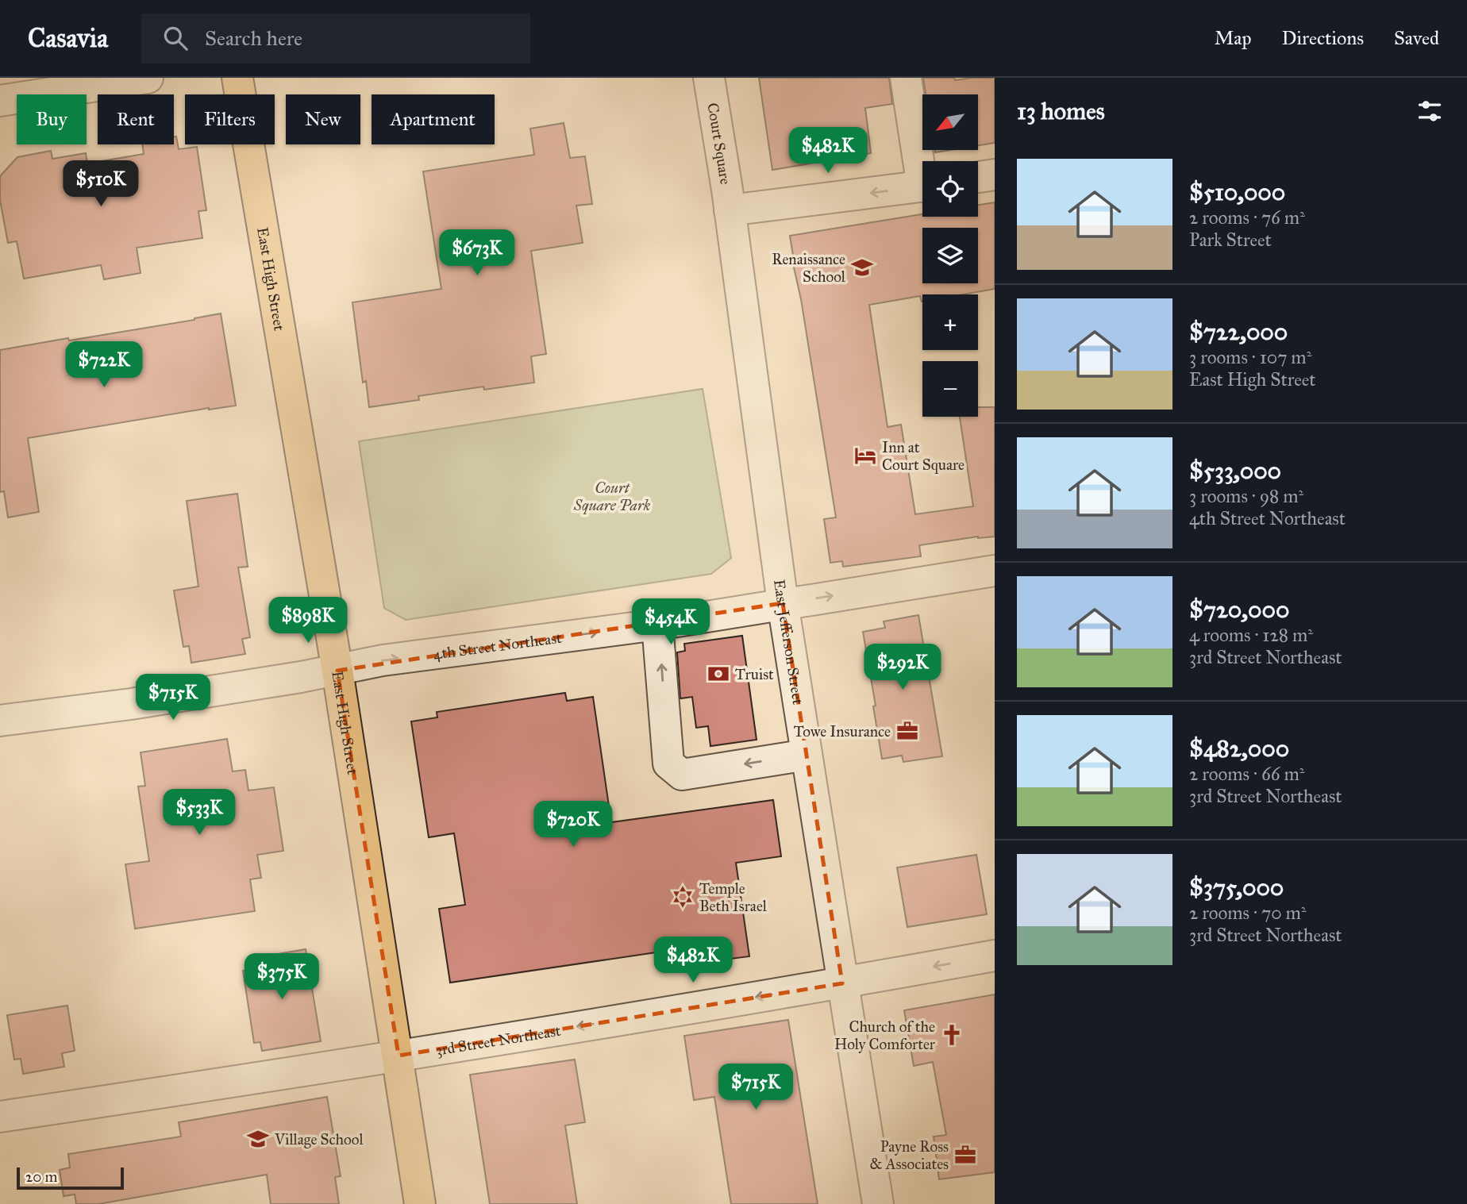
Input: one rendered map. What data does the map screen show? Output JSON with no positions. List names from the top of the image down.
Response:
{
  "streets": {
    "main road": ["East High Street"],
    "street": [
      "Court Square",
      "East Jefferson Street",
      "4th Street Northeast",
      "3rd Street Northeast"
    ]
  },
  "crossings": [
    ["Court Square", "East Jefferson Street"],
    ["East High Street", "4th Street Northeast"],
    ["East High Street", "3rd Street Northeast"],
    ["East Jefferson Street", "4th Street Northeast"],
    ["East Jefferson Street", "3rd Street Northeast"]
  ],
  "one_way": ["4th Street Northeast", "3rd Street Northeast"],
  "parks": ["Court Square Park"],
  "places": {
    "school or university": ["Renaissance School", "Village School"],
    "hotel": ["Inn at Court Square"],
    "bank": ["Truist"],
    "office": ["Towe Insurance", "Payne Ross & Associates"],
    "synagogue": ["Temple Beth Israel"],
    "church": ["Church of the Holy Comforter"]
  },
  "scale_bar": "20 m",
  "north": "bottom left",
  "page": {
    "header": "Casavia",
    "search": "Search here",
    "nav": ["Map", "Directions", "Saved"],
    "heading": "13 homes",
    "map_buttons": ["+", "−"],
    "chip": [
      "Buy",
      "Rent",
      "Filters",
      "New",
      "Apartment"
    ],
    "price": [
      "$482K",
      "$510K",
      "$673K",
      "$722K",
      "$898K",
      "$454K",
      "$292K",
      "$715K",
      "$533K",
      "$720K",
      "$482K",
      "$375K",
      "$715K"
    ],
    "list": [
      {
        "name": "$510,000",
        "note": "2 rooms · 76 m² · Park Street"
      },
      {
        "name": "$722,000",
        "note": "3 rooms · 107 m² · East High Street"
      },
      {
        "name": "$533,000",
        "note": "3 rooms · 98 m² · 4th Street Northeast"
      },
      {
        "name": "$720,000",
        "note": "4 rooms · 128 m² · 3rd Street Northeast"
      },
      {
        "name": "$482,000",
        "note": "2 rooms · 66 m² · 3rd Street Northeast"
      },
      {
        "name": "$375,000",
        "note": "2 rooms · 70 m² · 3rd Street Northeast"
      }
    ],
    "scale": "20 m"
  }
}
